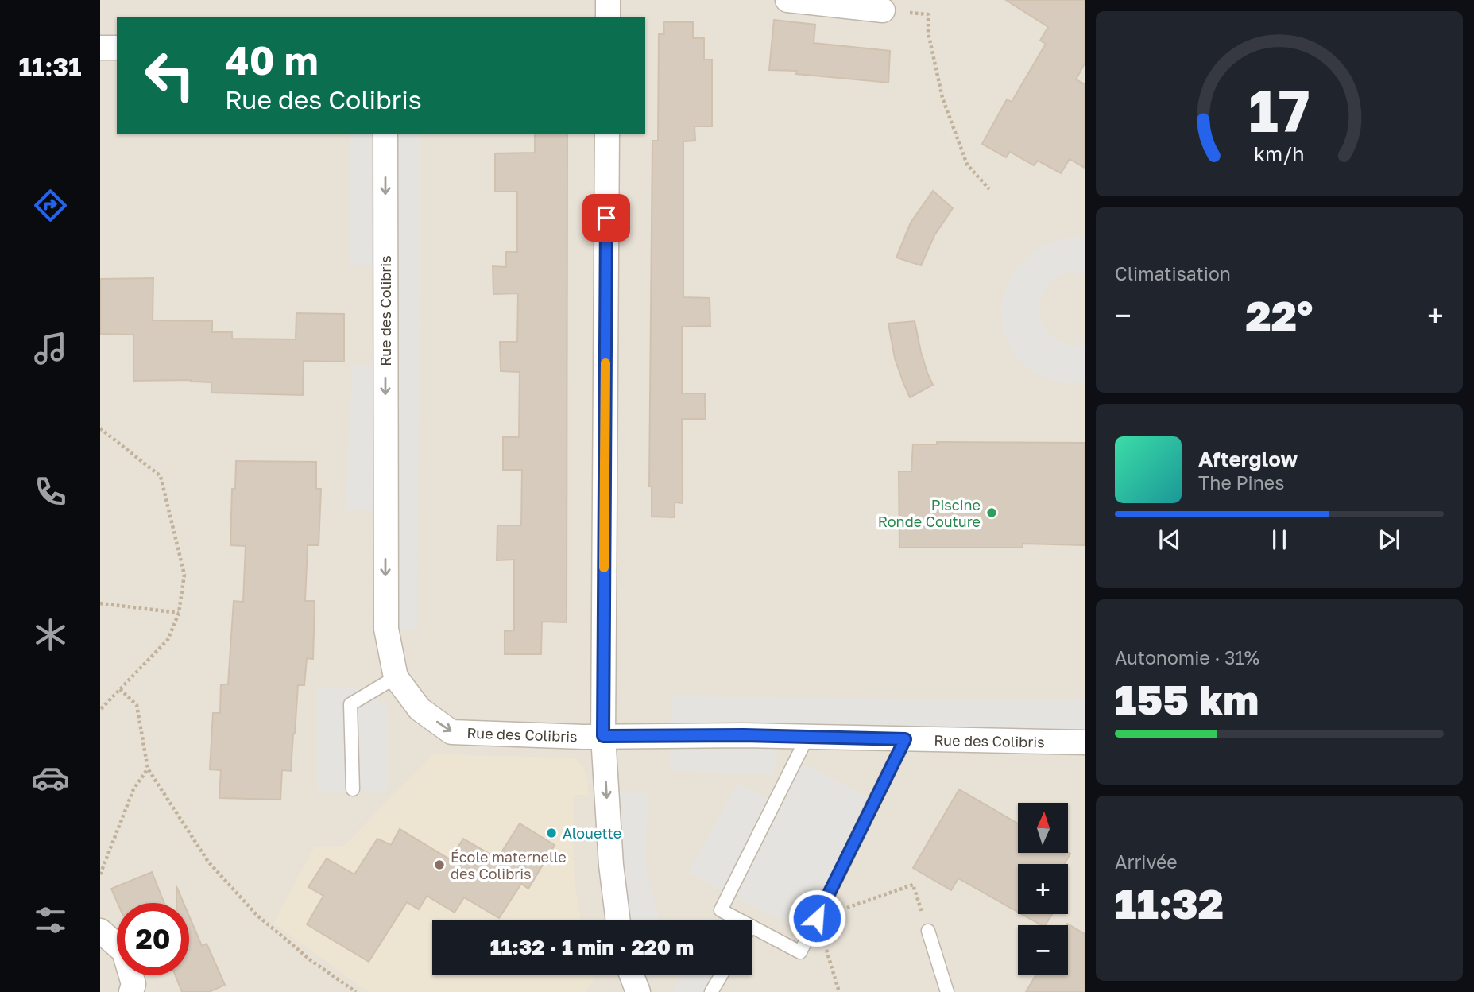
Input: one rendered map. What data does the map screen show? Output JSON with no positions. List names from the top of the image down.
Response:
{
  "streets": {
    "street": ["Rue des Colibris"]
  },
  "one_way": ["Rue des Colibris"],
  "places": ["Piscine Ronde Couture", "Alouette", "École maternelle des Colibris"],
  "north": "top",
  "page": {
    "tabs": "11:31",
    "turn": ["40 m", "Rue des Colibris"],
    "tile": [
      "Climatisation",
      ["Autonomie · 31%", "155 km"],
      ["Arrivée", "11:32"]
    ],
    "heat": ["−", "22°", "+"],
    "song": ["Afterglow", "The Pines"],
    "map_buttons": ["+", "−"],
    "limit": "20",
    "trip": "11:32 · 1 min · 220 m",
    "gauge": ["17", "km/h"]
  }
}
